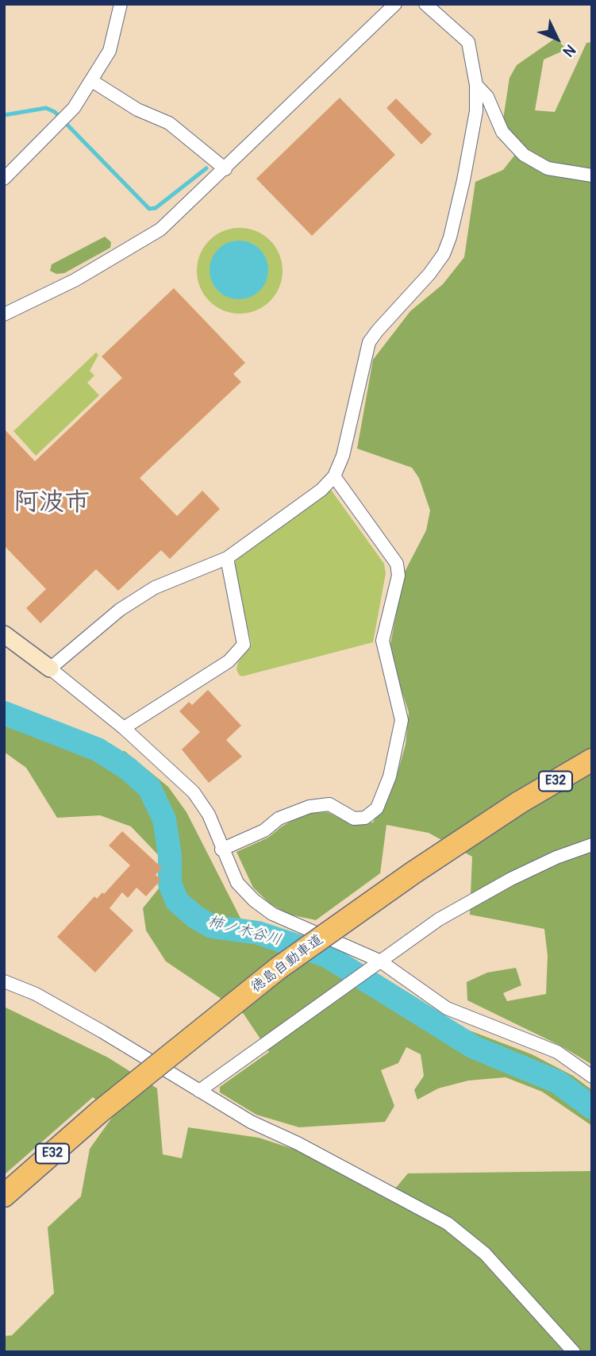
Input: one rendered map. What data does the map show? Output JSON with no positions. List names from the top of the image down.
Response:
{
  "streets": {
    "highway": ["E32", "徳島自動車道"]
  },
  "districts": ["阿波市"],
  "water": ["柿ノ木谷川"],
  "north": "bottom right"
}
